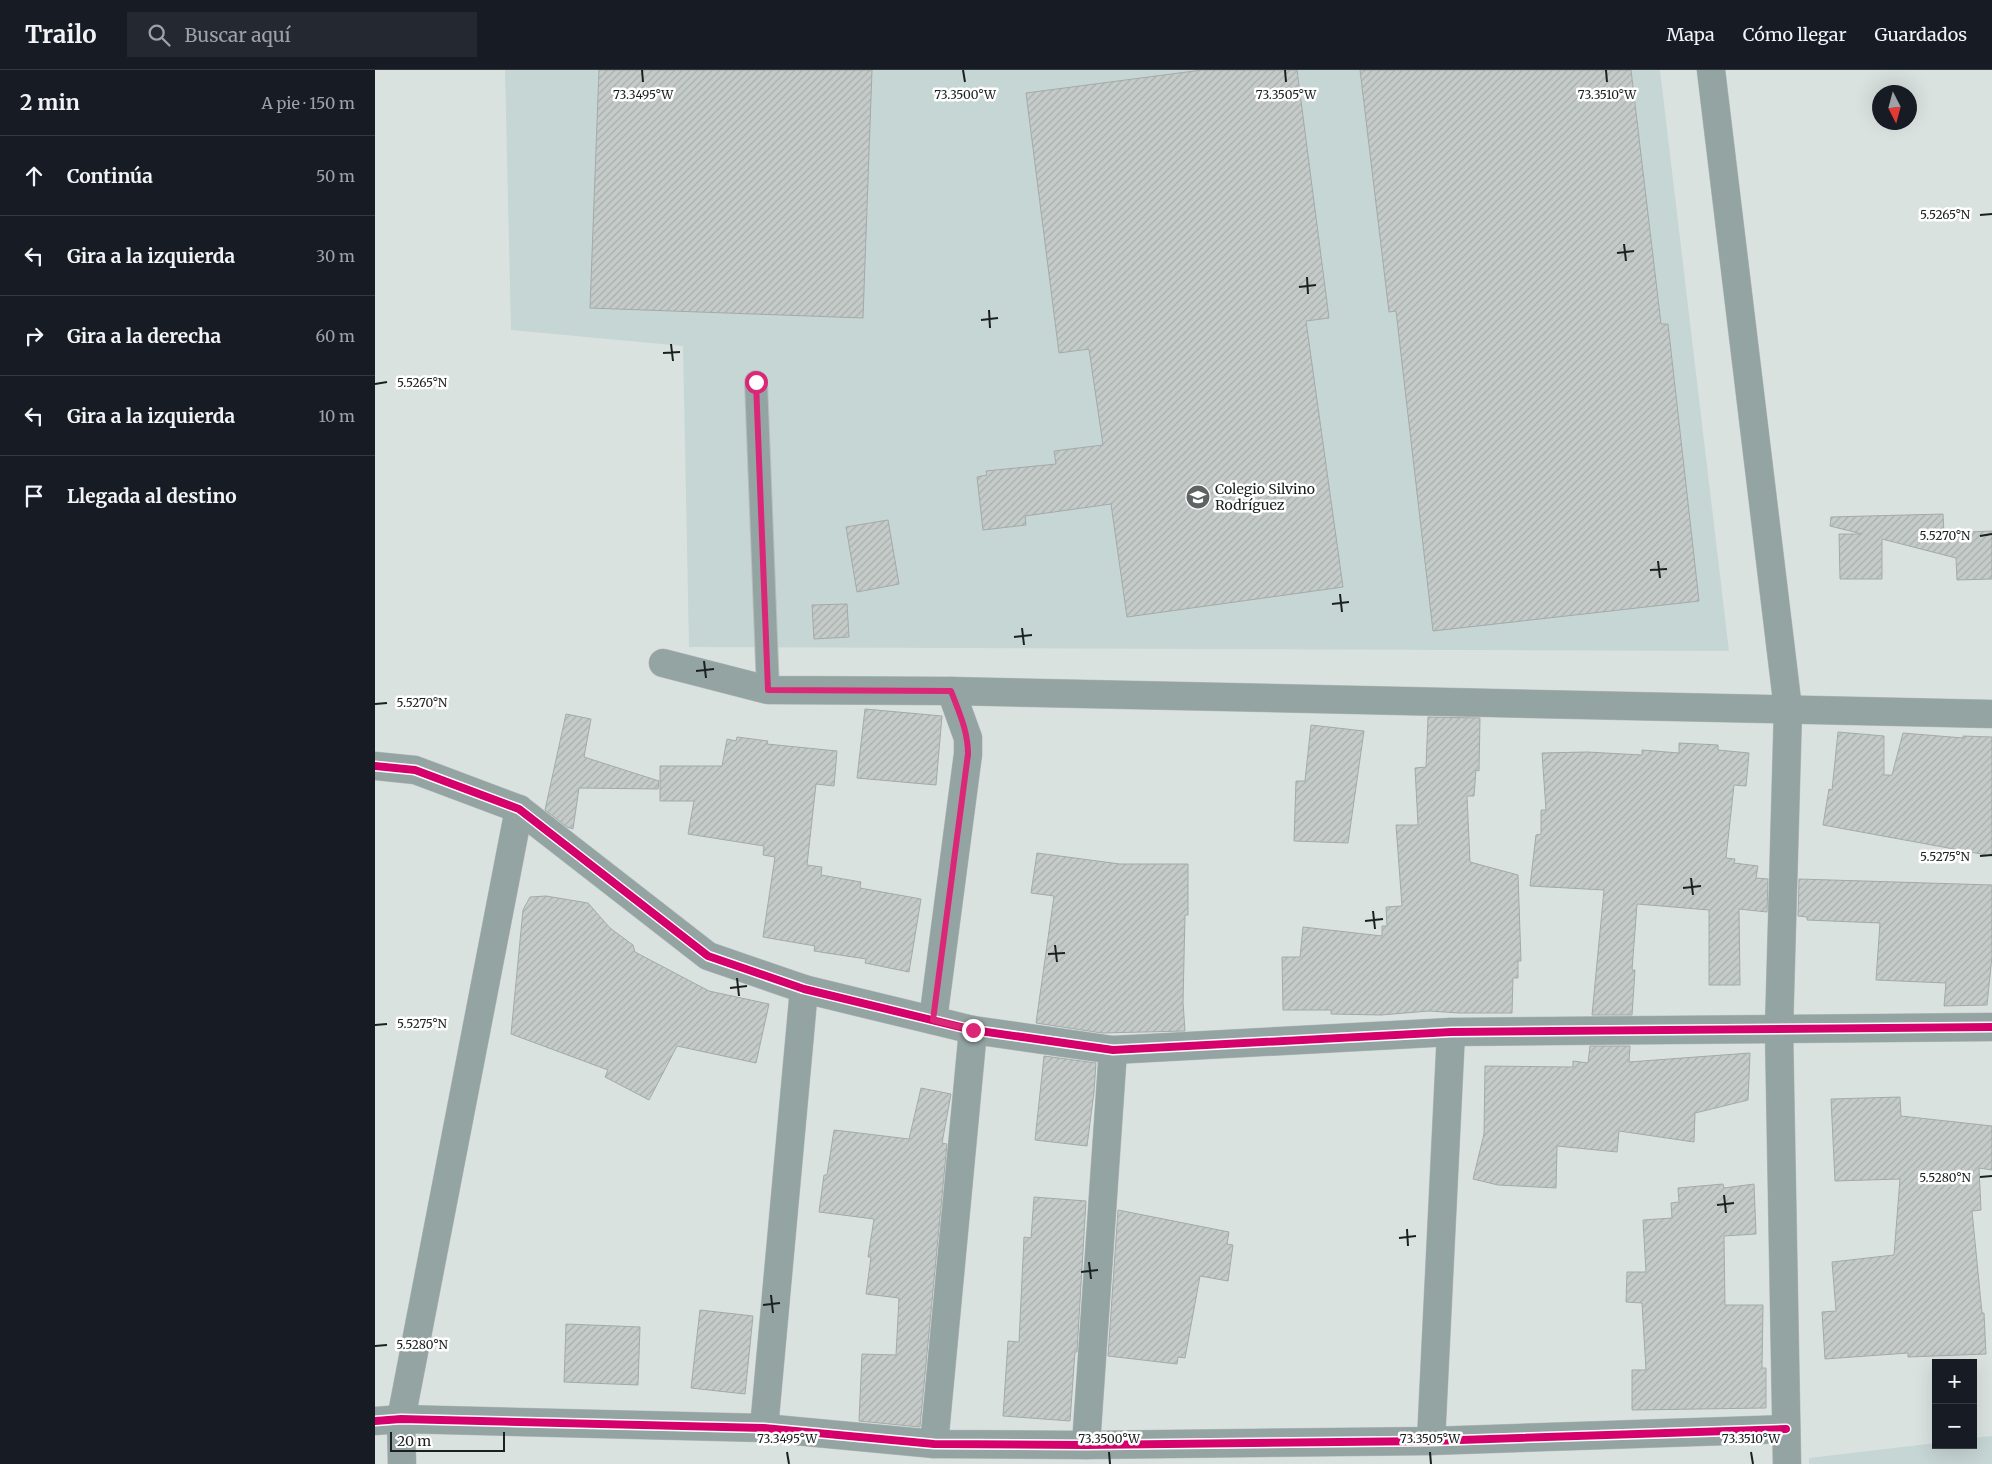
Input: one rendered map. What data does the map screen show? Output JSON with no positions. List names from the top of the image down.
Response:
{
  "places": {
    "school or university": ["Colegio Silvino Rodríguez"]
  },
  "scale_bar": "20 m",
  "north": "bottom",
  "page": {
    "header": "Trailo",
    "search": "Buscar aquí",
    "nav": ["Mapa", "Cómo llegar", "Guardados"],
    "heading": ["2 min", "A pie · 150 m"],
    "list": [
      ["Continúa", "50 m"],
      ["Gira a la izquierda", "30 m"],
      ["Gira a la derecha", "60 m"],
      ["Gira a la izquierda", "10 m"],
      "Llegada al destino"
    ],
    "map_buttons": ["+", "−"],
    "scale": "20 m"
  },
  "coordinates": [
    "73.3495°W",
    "73.3500°W",
    "73.3505°W",
    "73.3510°W",
    "5.5265°N",
    "5.5270°N",
    "5.5275°N",
    "5.5280°N"
  ]
}
